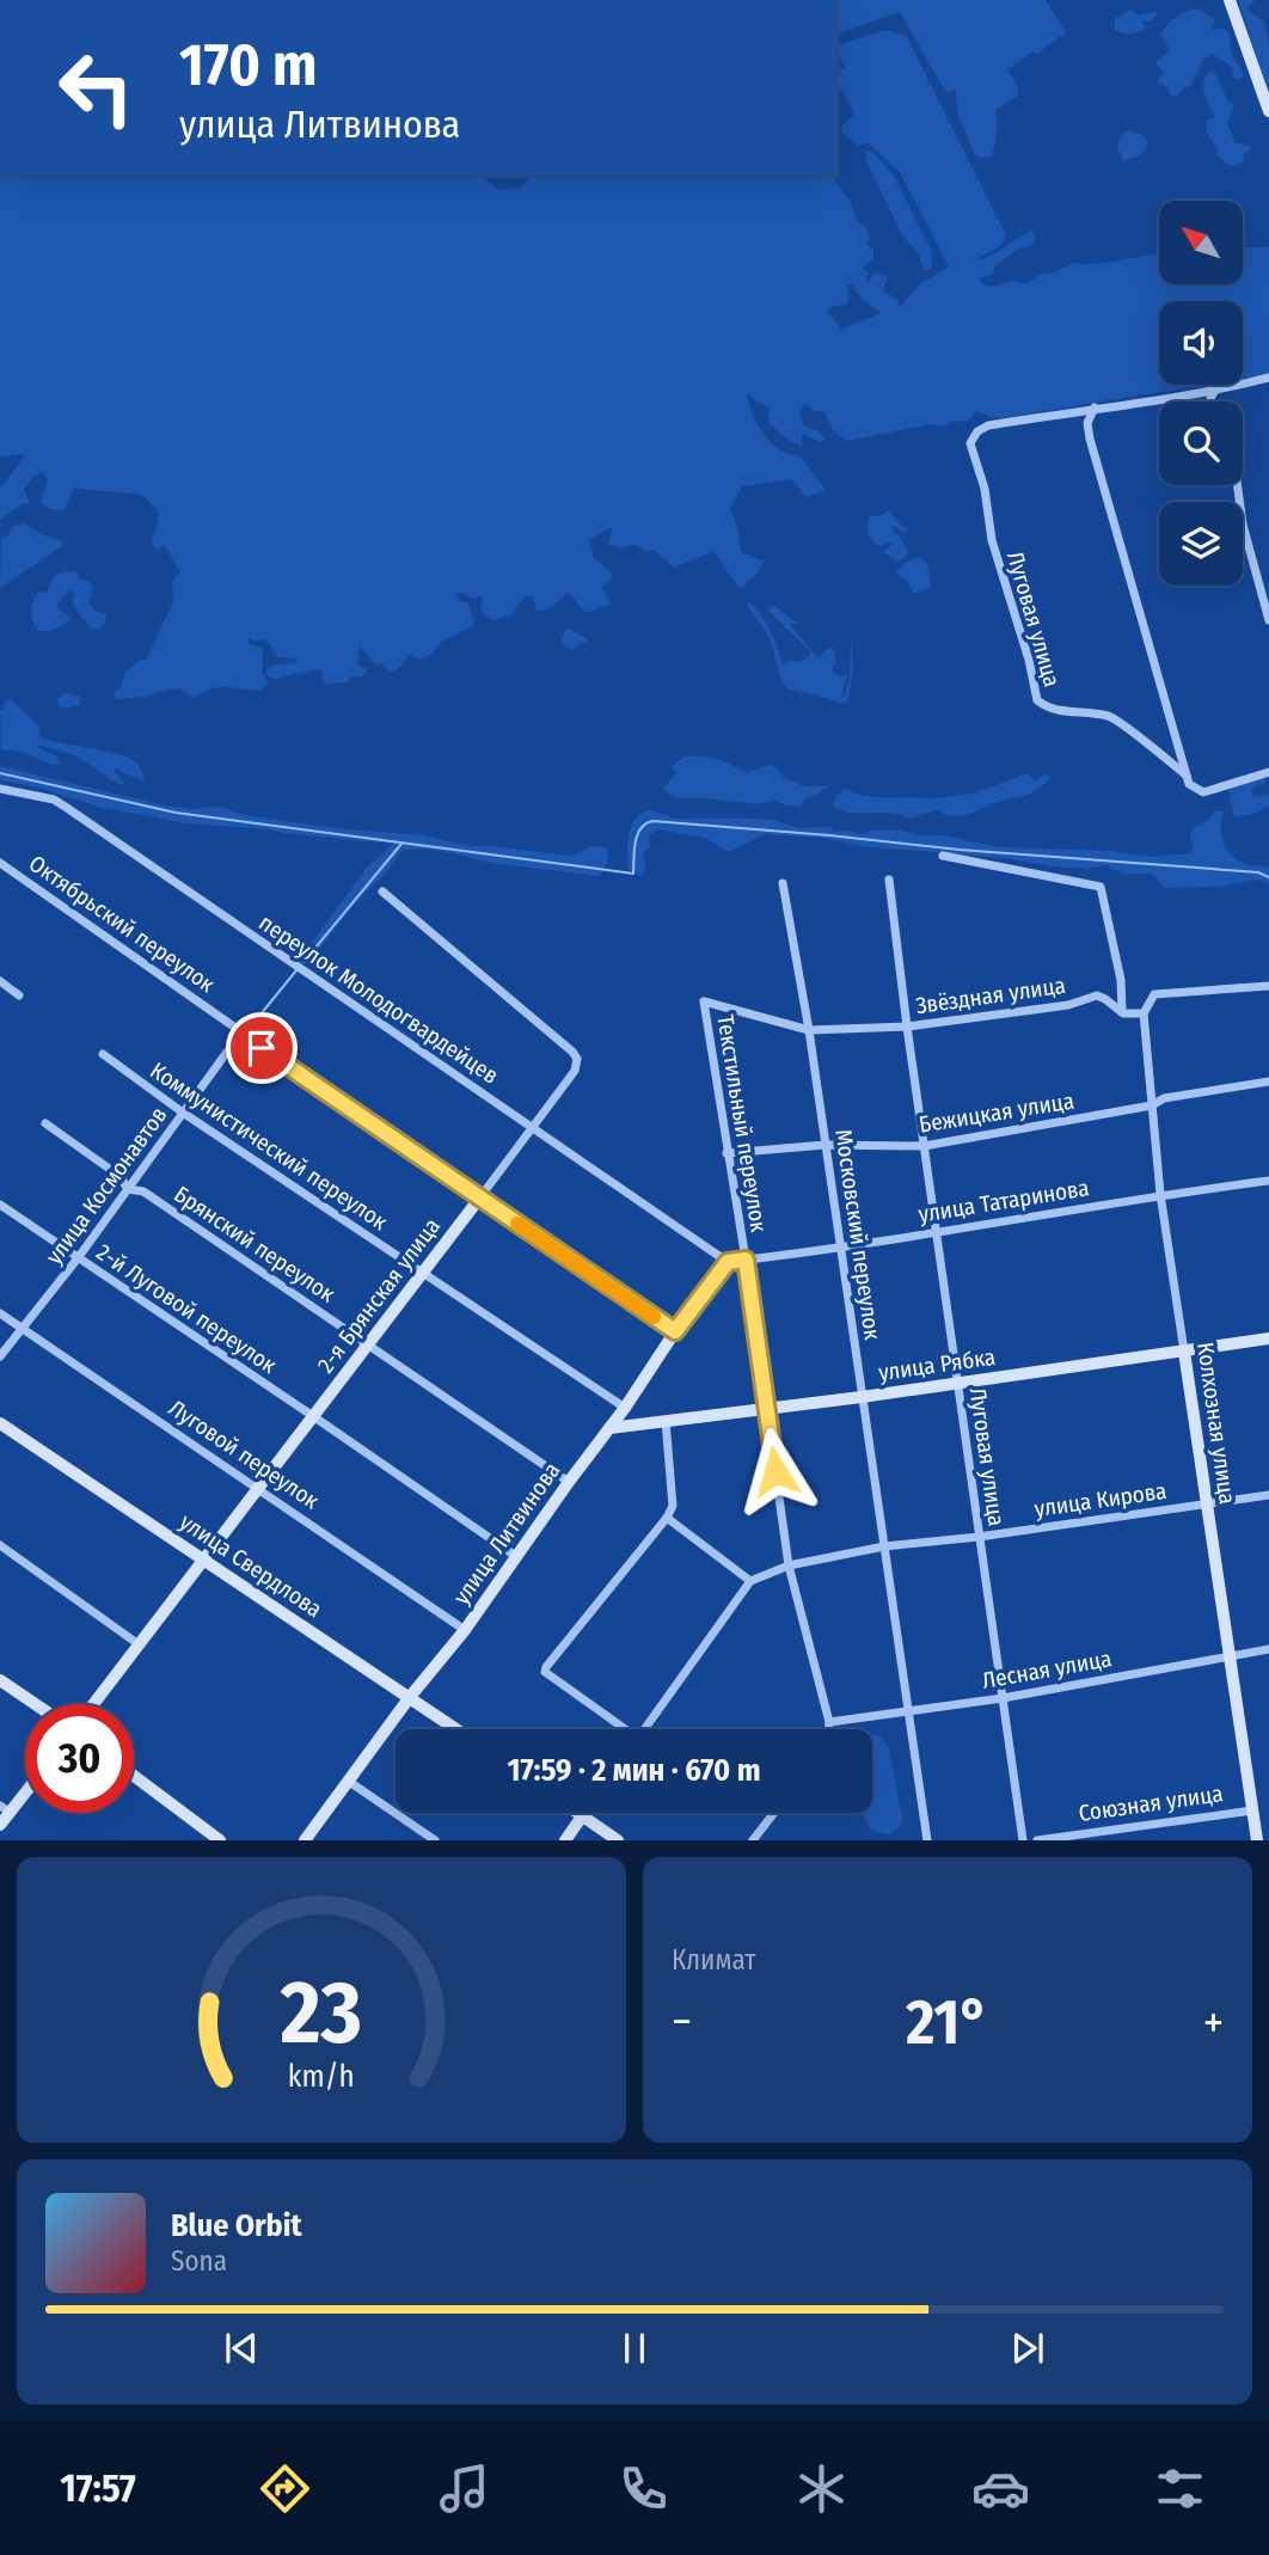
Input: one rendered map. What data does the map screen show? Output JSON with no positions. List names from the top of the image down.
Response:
{
  "streets": {
    "street": [
      "Луговая улица",
      "Октябрьский переулок",
      "Звёздная улица",
      "переулок Молодогвардейцев",
      "Бежицкая улица",
      "Текстильный переулок",
      "Коммунистический переулок",
      "улица Космонавтов",
      "улица Татаринова",
      "Московский переулок",
      "Брянский переулок",
      "2-я Брянская улица",
      "2-й Луговой переулок",
      "улица Рябка",
      "Колхозная улица",
      "Луговой переулок",
      "улица Кирова",
      "улица Литвинова",
      "улица Свердлова",
      "Лесная улица",
      "Союзная улица"
    ]
  },
  "crossings": [
    ["Луговая улица", "Звёздная улица"],
    ["Луговая улица", "Бежицкая улица"],
    ["Луговая улица", "улица Татаринова"],
    ["Луговая улица", "улица Рябка"],
    ["Луговая улица", "улица Кирова"],
    ["Луговая улица", "Лесная улица"],
    ["Октябрьский переулок", "улица Космонавтов"],
    ["Октябрьский переулок", "2-я Брянская улица"],
    ["Октябрьский переулок", "улица Литвинова"],
    ["Звёздная улица", "Текстильный переулок"],
    ["Звёздная улица", "Московский переулок"],
    ["Звёздная улица", "Колхозная улица"],
    ["переулок Молодогвардейцев", "2-я Брянская улица"],
    ["переулок Молодогвардейцев", "улица Литвинова"],
    ["Бежицкая улица", "Текстильный переулок"],
    ["Бежицкая улица", "Московский переулок"],
    ["Бежицкая улица", "Колхозная улица"],
    ["Текстильный переулок", "улица Татаринова"],
    ["Текстильный переулок", "улица Рябка"],
    ["Текстильный переулок", "улица Кирова"],
    ["Текстильный переулок", "Лесная улица"],
    ["Коммунистический переулок", "улица Космонавтов"],
    ["Коммунистический переулок", "2-я Брянская улица"],
    ["Коммунистический переулок", "улица Литвинова"],
    ["улица Космонавтов", "Брянский переулок"],
    ["улица Космонавтов", "2-й Луговой переулок"],
    ["улица Космонавтов", "Луговой переулок"],
    ["улица Татаринова", "Московский переулок"],
    ["улица Татаринова", "Колхозная улица"],
    ["Московский переулок", "улица Рябка"],
    ["Московский переулок", "улица Кирова"],
    ["Московский переулок", "Лесная улица"],
    ["Брянский переулок", "2-я Брянская улица"],
    ["Брянский переулок", "улица Литвинова"],
    ["2-я Брянская улица", "2-й Луговой переулок"],
    ["2-я Брянская улица", "Луговой переулок"],
    ["2-я Брянская улица", "улица Свердлова"],
    ["2-й Луговой переулок", "улица Литвинова"],
    ["улица Рябка", "Колхозная улица"],
    ["улица Рябка", "улица Литвинова"],
    ["Колхозная улица", "улица Кирова"],
    ["Колхозная улица", "Лесная улица"],
    ["Колхозная улица", "Союзная улица"],
    ["Луговой переулок", "улица Литвинова"],
    ["улица Литвинова", "улица Свердлова"]
  ],
  "north": "top left",
  "page": {
    "turn": ["170 m", "улица Литвинова"],
    "limit": "30",
    "trip": "17:59 · 2 мин · 670 m",
    "tile": "Климат",
    "heat": ["−", "21°", "+"],
    "song": ["Blue Orbit", "Sona"],
    "tabs": "17:57",
    "gauge": ["23", "km/h"]
  }
}
